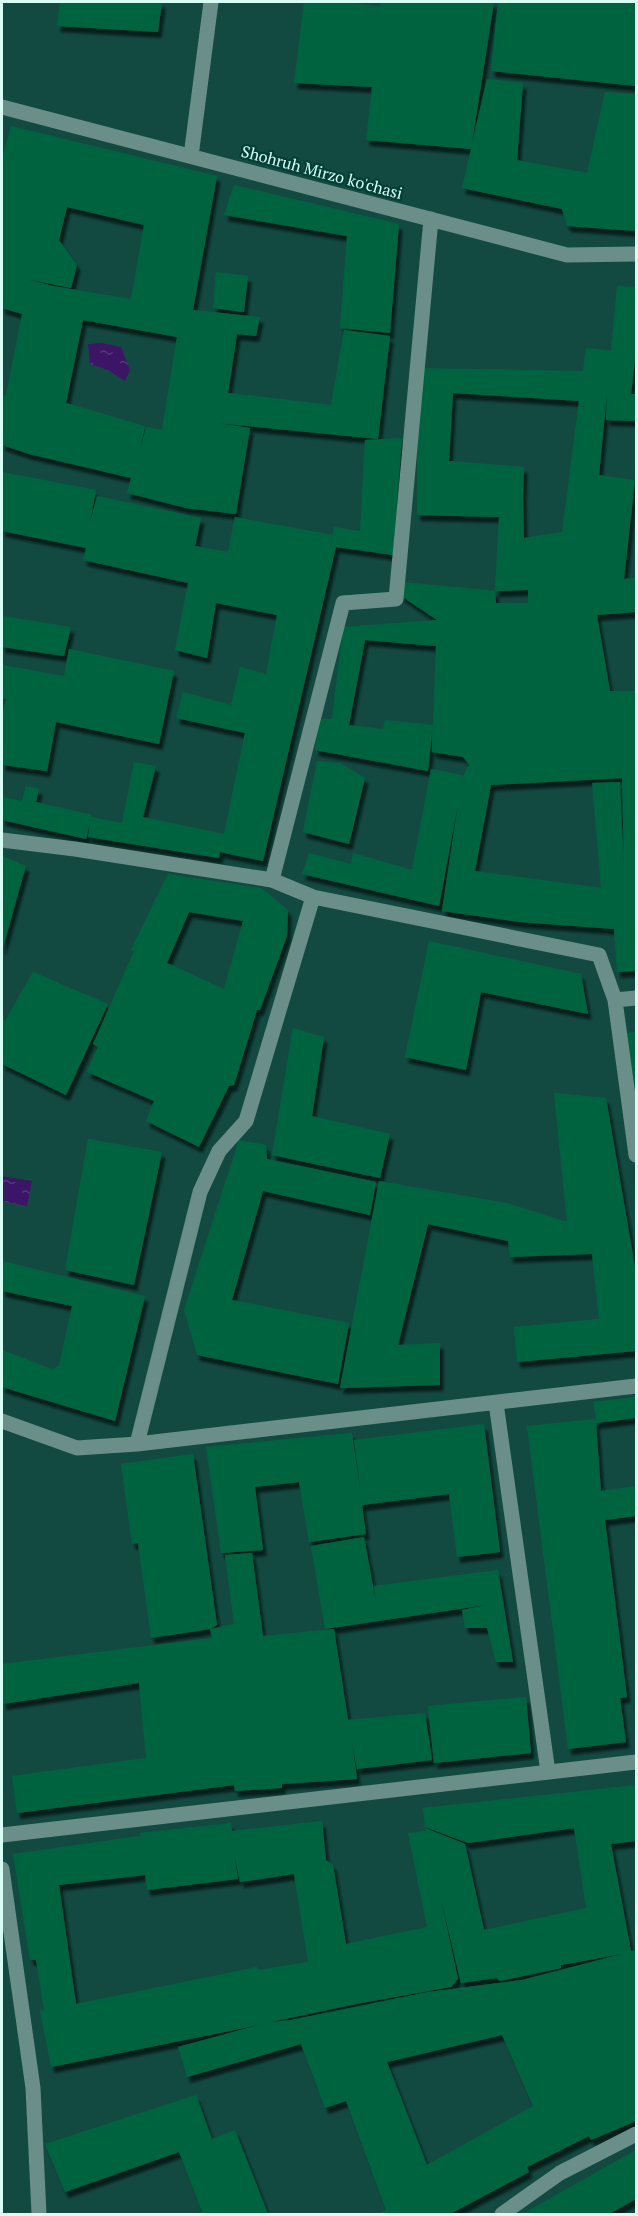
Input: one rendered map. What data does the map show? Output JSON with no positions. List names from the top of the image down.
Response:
{
  "streets": {
    "street": ["Shohruh Mirzo ko'chasi"]
  }
}
